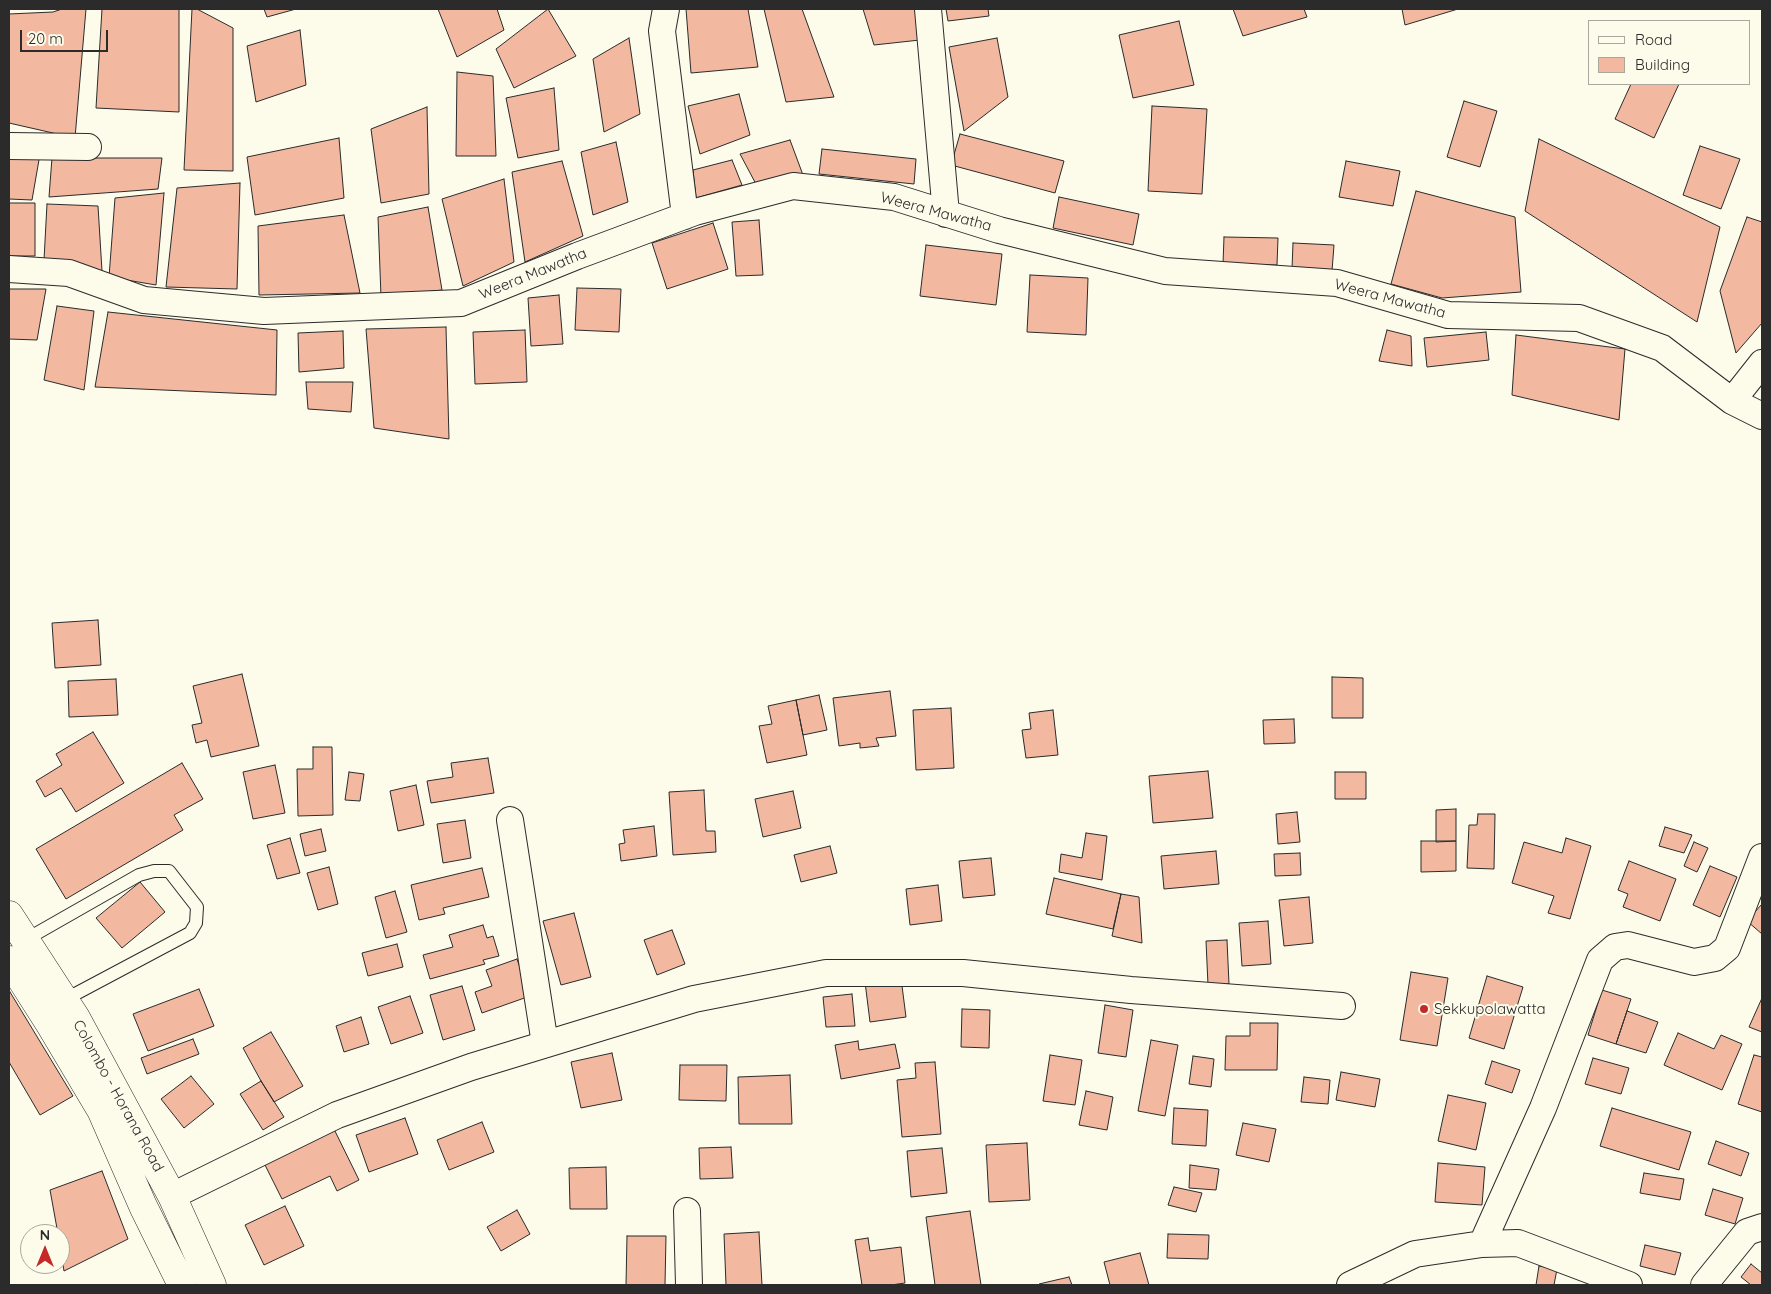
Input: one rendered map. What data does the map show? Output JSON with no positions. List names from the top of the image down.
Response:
{
  "streets": {
    "main road": ["Colombo - Horana Road"],
    "street": ["Weera Mawatha"]
  },
  "places": ["Sekkupolawatta"],
  "legend": ["Road", "Building"],
  "scale_bar": "20 m",
  "north": "top"
}
